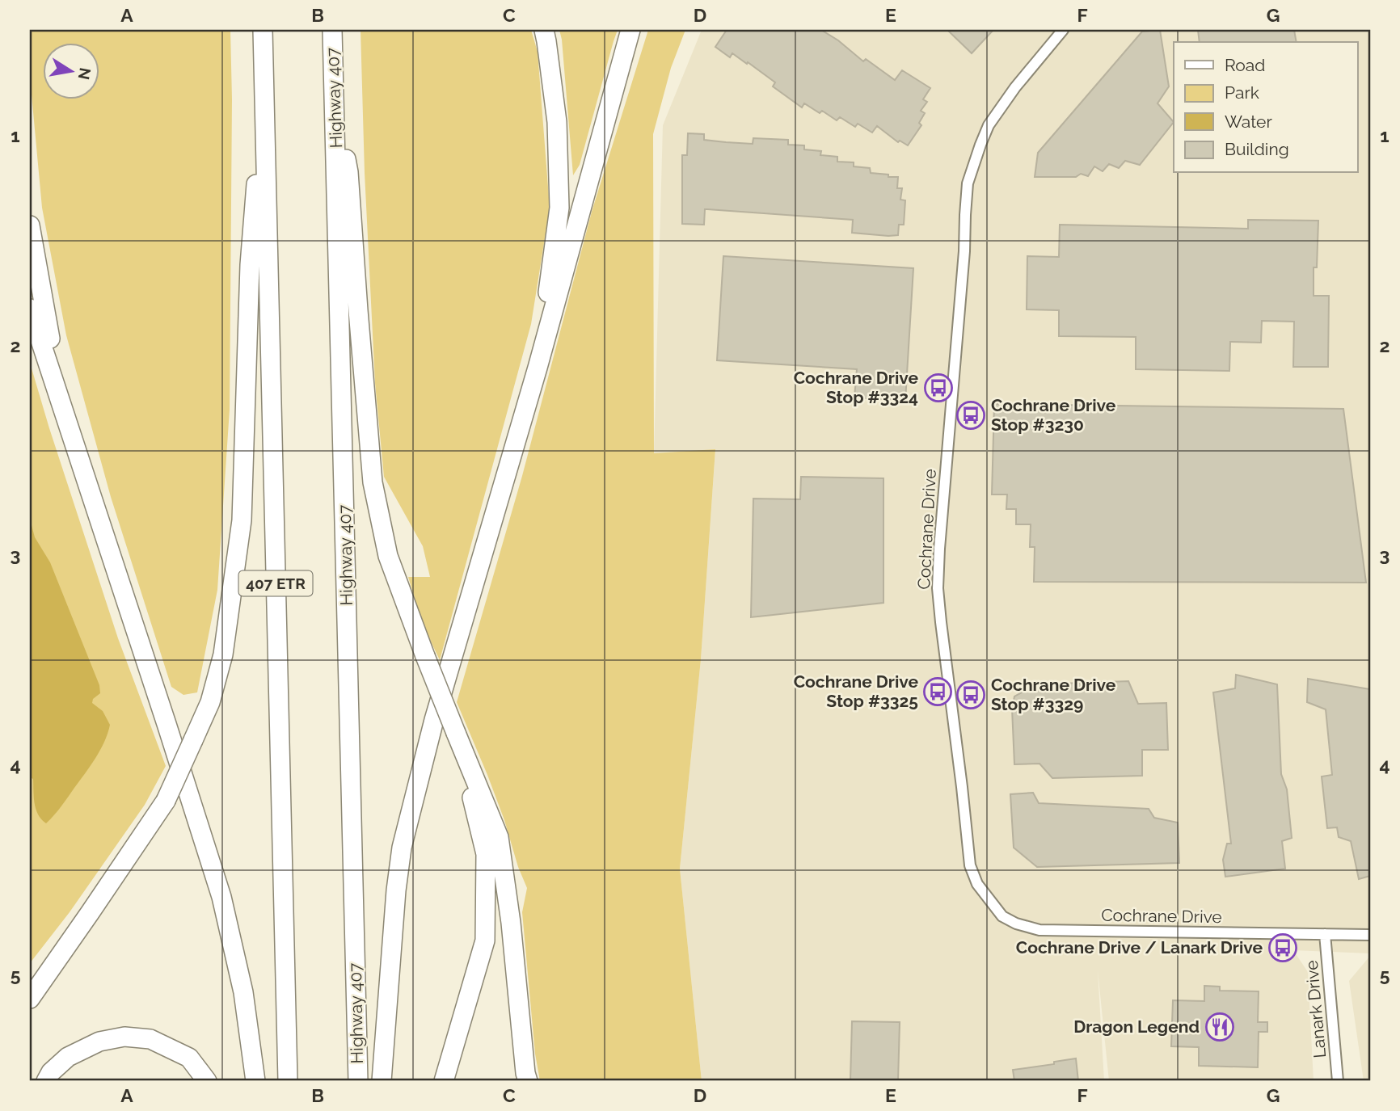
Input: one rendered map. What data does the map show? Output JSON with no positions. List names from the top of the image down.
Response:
{
  "streets": {
    "highway": ["Highway 407", "407 ETR"],
    "street": ["Cochrane Drive", "Lanark Drive"]
  },
  "crossings": [
    ["Cochrane Drive", "Lanark Drive"]
  ],
  "places": {
    "bus stop": [
      "Cochrane Drive Stop #3324",
      "Cochrane Drive Stop #3230",
      "Cochrane Drive Stop #3325",
      "Cochrane Drive Stop #3329",
      "Cochrane Drive / Lanark Drive"
    ],
    "restaurant": ["Dragon Legend"]
  },
  "legend": [
    "Road",
    "Park",
    "Water",
    "Building"
  ],
  "north": "right",
  "grid": {
    "columns": [
      "A",
      "B",
      "C",
      "D",
      "E",
      "F",
      "G"
    ],
    "rows": [
      "1",
      "2",
      "3",
      "4",
      "5"
    ]
  }
}
